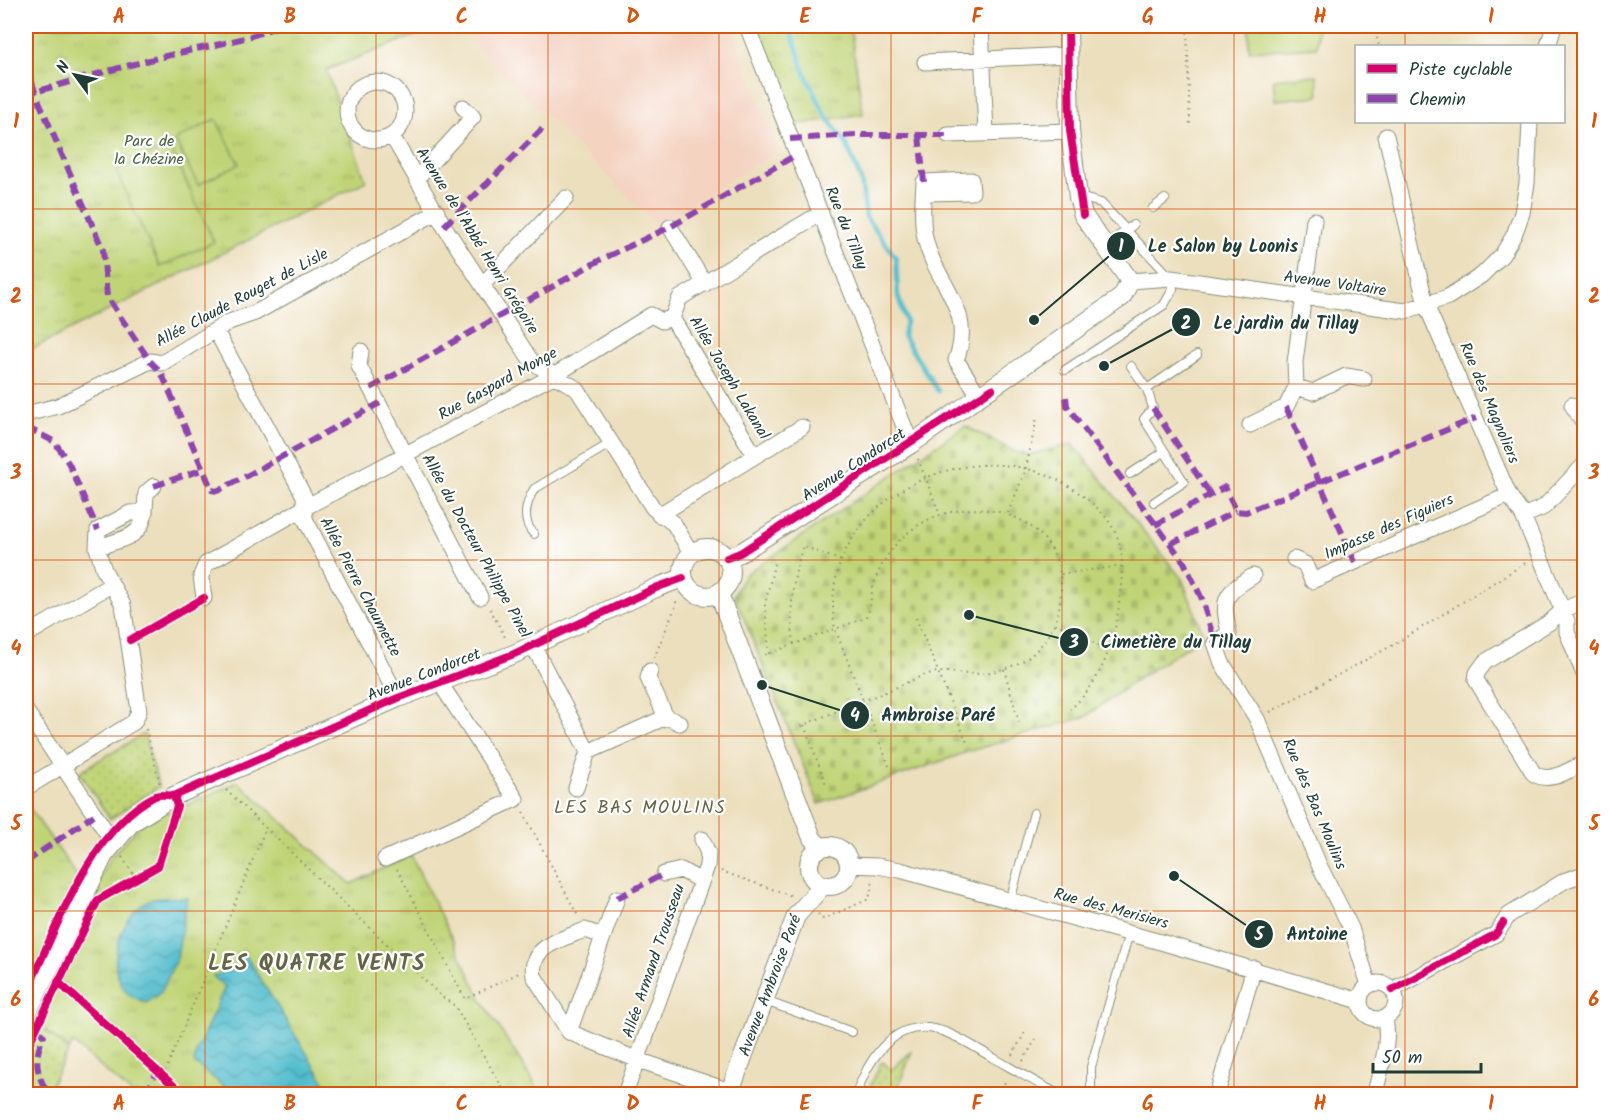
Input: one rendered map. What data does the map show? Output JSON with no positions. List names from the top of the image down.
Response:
{
  "streets": {
    "street": [
      "Rue du Tillay",
      "Avenue de l'Abbé Henri Grégoire",
      "Avenue Voltaire",
      "Allée Claude Rouget de Lisle",
      "Allée Joseph Lakanal",
      "Rue Gaspard Monge",
      "Rue des Magnoliers",
      "Avenue Condorcet",
      "Impasse des Figuiers",
      "Allée du Docteur Philippe Pinel",
      "Allée Pierre Chaumette",
      "Rue des Bas Moulins",
      "Rue des Merisiers",
      "Allée Armand Trousseau",
      "Avenue Ambroise Paré"
    ]
  },
  "crossings": [
    ["Rue du Tillay", "Avenue Condorcet"],
    ["Avenue de l'Abbé Henri Grégoire", "Allée Claude Rouget de Lisle"],
    ["Avenue de l'Abbé Henri Grégoire", "Allée Joseph Lakanal"],
    ["Avenue de l'Abbé Henri Grégoire", "Rue Gaspard Monge"],
    ["Avenue de l'Abbé Henri Grégoire", "Avenue Condorcet"],
    ["Avenue Voltaire", "Rue des Magnoliers"],
    ["Avenue Voltaire", "Avenue Condorcet"],
    ["Allée Claude Rouget de Lisle", "Allée Pierre Chaumette"],
    ["Allée Joseph Lakanal", "Rue Gaspard Monge"],
    ["Rue Gaspard Monge", "Allée du Docteur Philippe Pinel"],
    ["Rue Gaspard Monge", "Allée Pierre Chaumette"],
    ["Rue des Magnoliers", "Impasse des Figuiers"],
    ["Avenue Condorcet", "Allée du Docteur Philippe Pinel"],
    ["Avenue Condorcet", "Allée Pierre Chaumette"],
    ["Rue des Bas Moulins", "Rue des Merisiers"],
    ["Rue des Merisiers", "Avenue Ambroise Paré"]
  ],
  "districts": ["LES BAS MOULINS", "LES QUATRE VENTS"],
  "parks": ["Parc de la Chézine"],
  "places": [
    "Le Salon by Loonis",
    "Le jardin du Tillay",
    "Cimetière du Tillay",
    "Ambroise Paré",
    "Antoine"
  ],
  "legend": ["Piste cyclable", "Chemin"],
  "scale_bar": "50 m",
  "north": "top left",
  "grid": {
    "columns": [
      "A",
      "B",
      "C",
      "D",
      "E",
      "F",
      "G",
      "H",
      "I"
    ],
    "rows": [
      "1",
      "2",
      "3",
      "4",
      "5",
      "6"
    ]
  }
}
